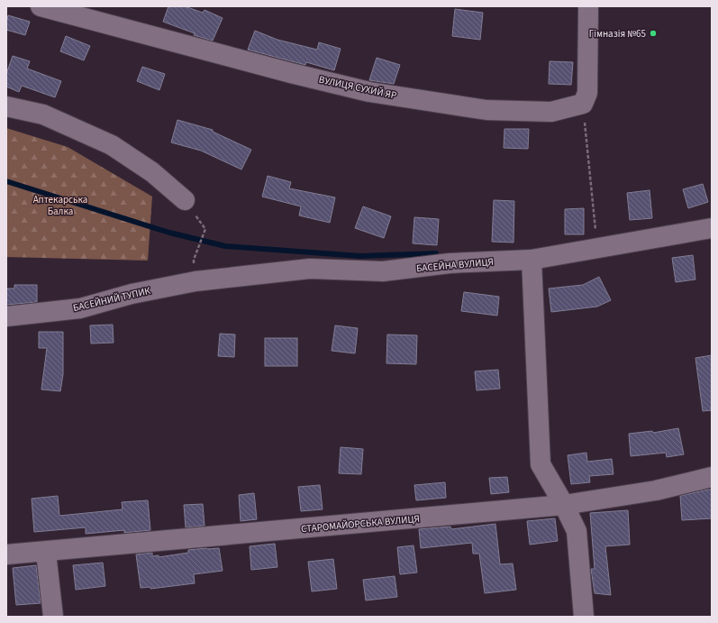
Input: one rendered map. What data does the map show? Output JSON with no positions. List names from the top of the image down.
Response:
{
  "streets": {
    "street": [
      "ВУЛИЦЯ СУХИЙ ЯР",
      "БАСЕЙНА ВУЛИЦЯ",
      "БАСЕЙНИЙ ТУПИК",
      "СТАРОМАЙОРСЬКА ВУЛИЦЯ"
    ]
  },
  "crossings": [
    ["БАСЕЙНА ВУЛИЦЯ", "БАСЕЙНИЙ ТУПИК"]
  ],
  "parks": ["Аптекарська Балка"],
  "places": ["Гімназія №65"]
}
